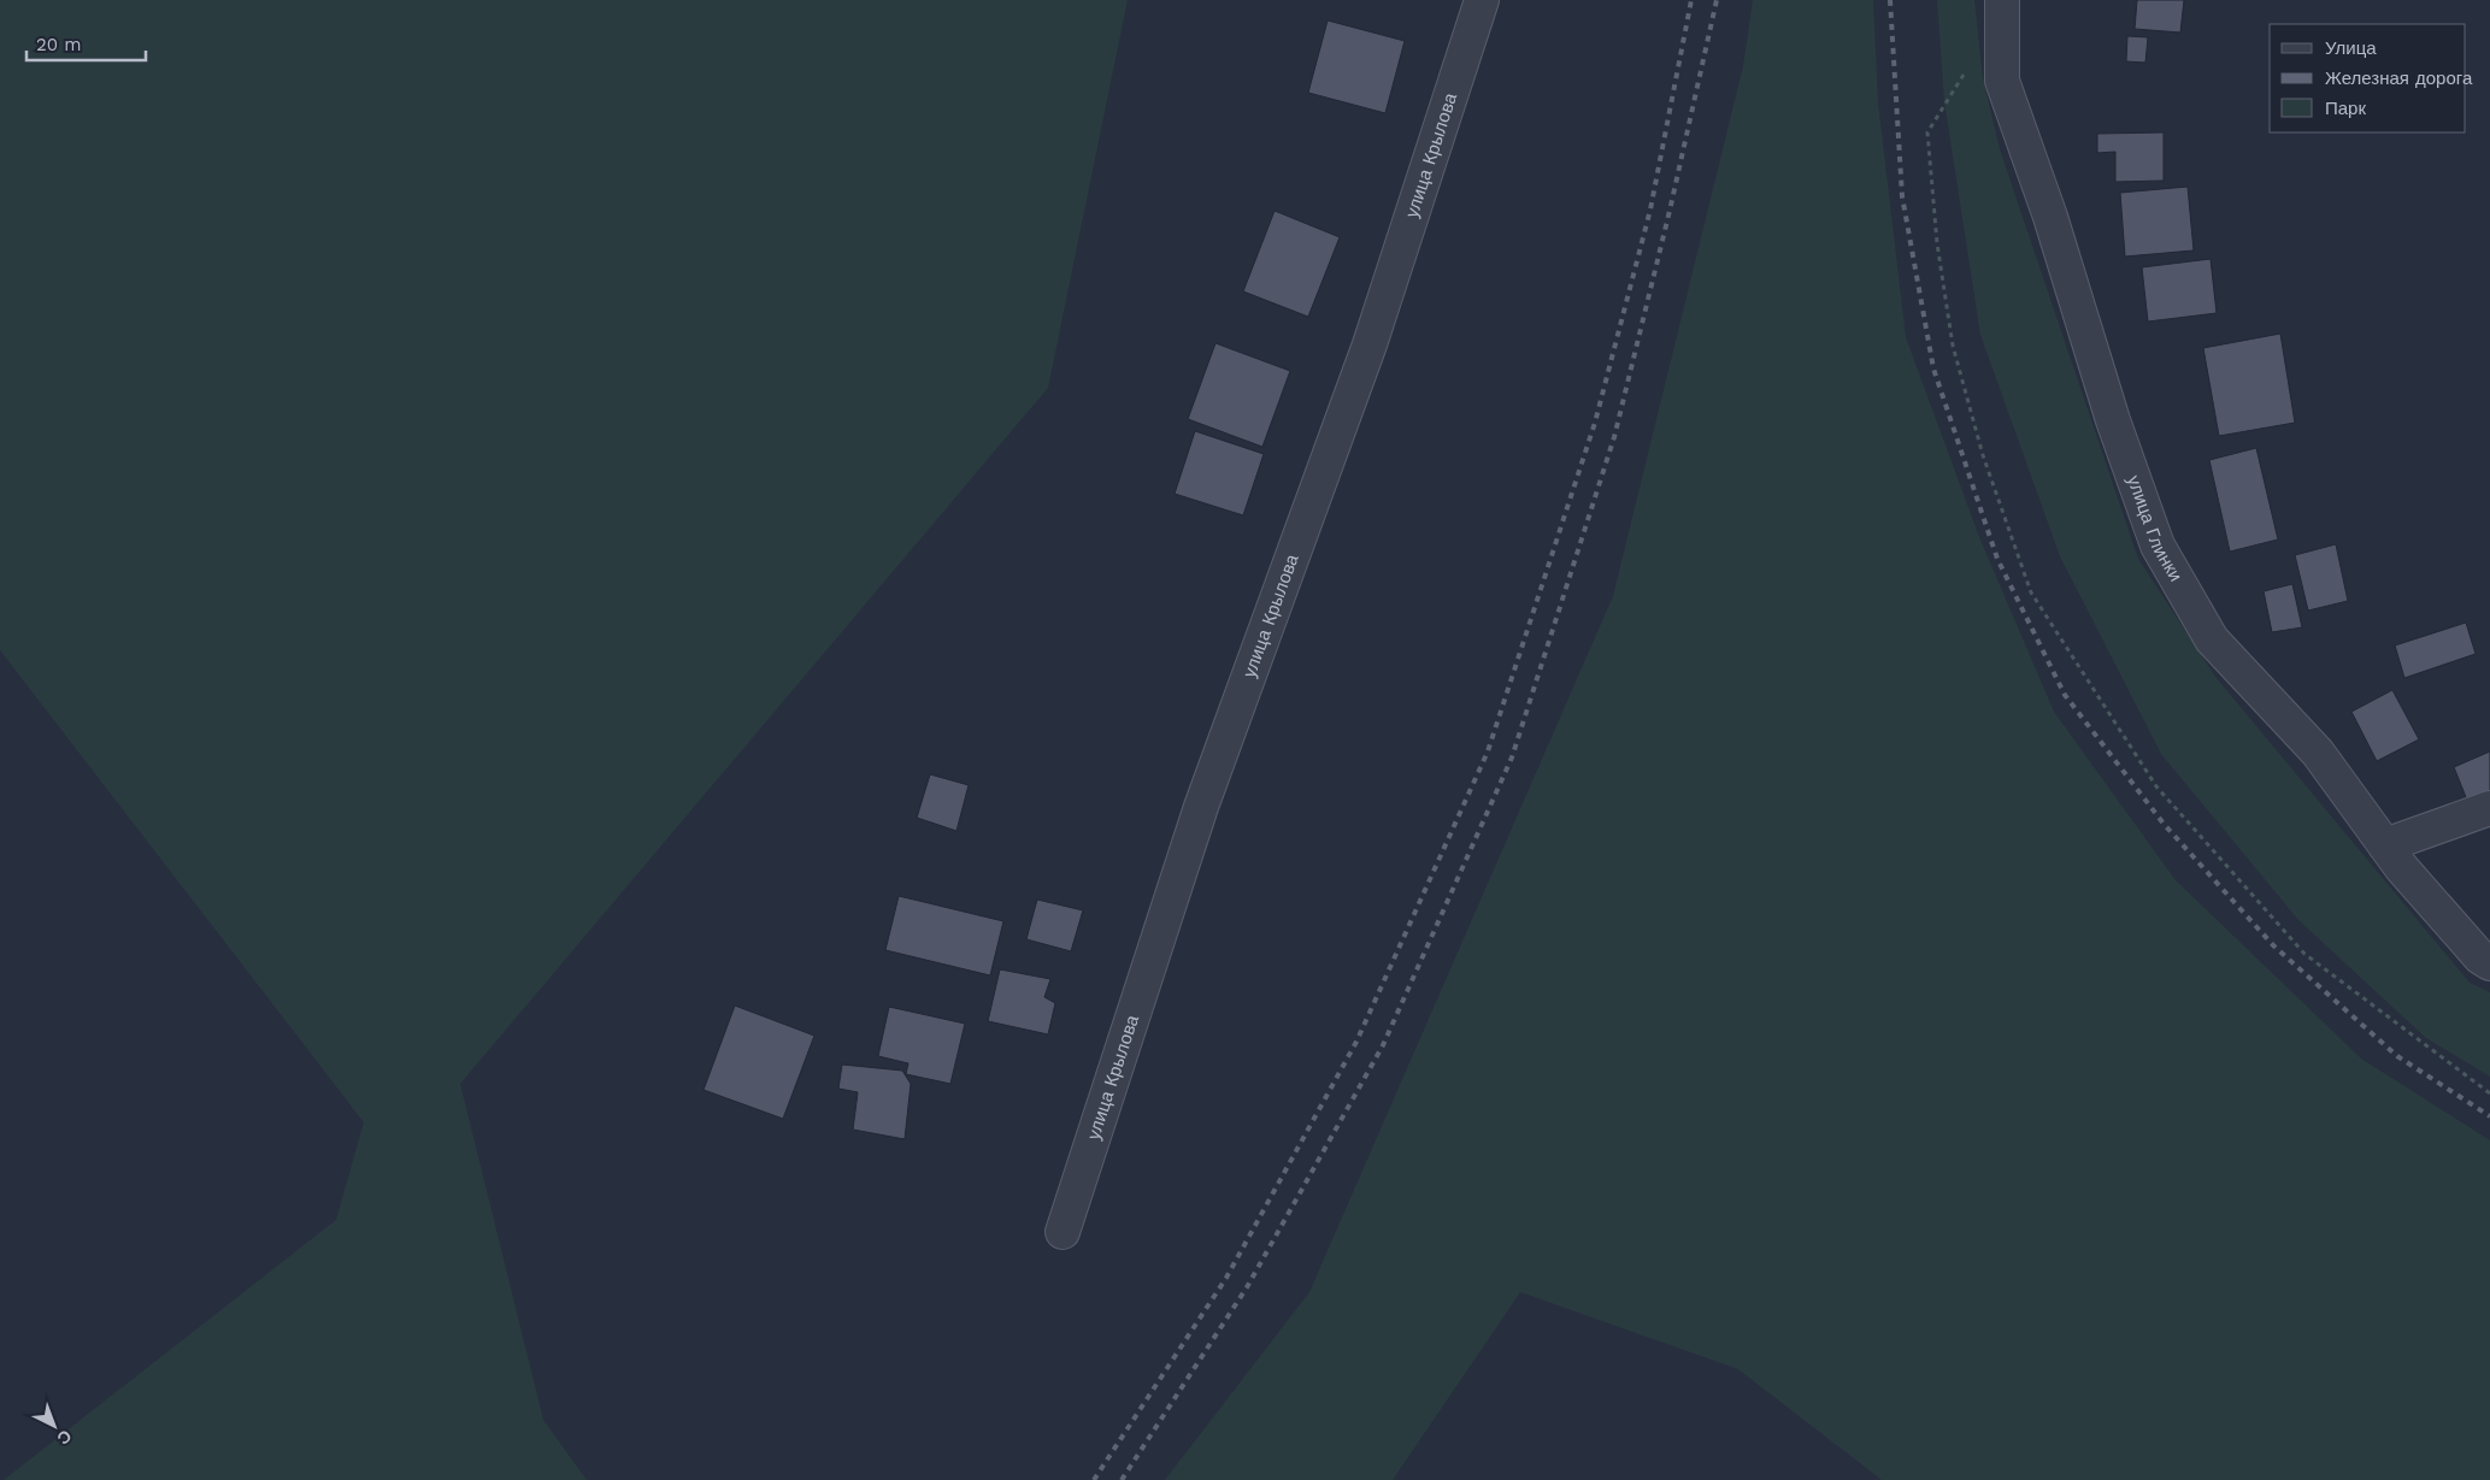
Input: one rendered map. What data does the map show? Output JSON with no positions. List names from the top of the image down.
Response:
{
  "streets": {
    "street": ["улица Крылова", "улица Глинки"]
  },
  "legend": ["Улица", "Железная дорога", "Парк"],
  "scale_bar": "20 m",
  "north": "bottom right"
}
